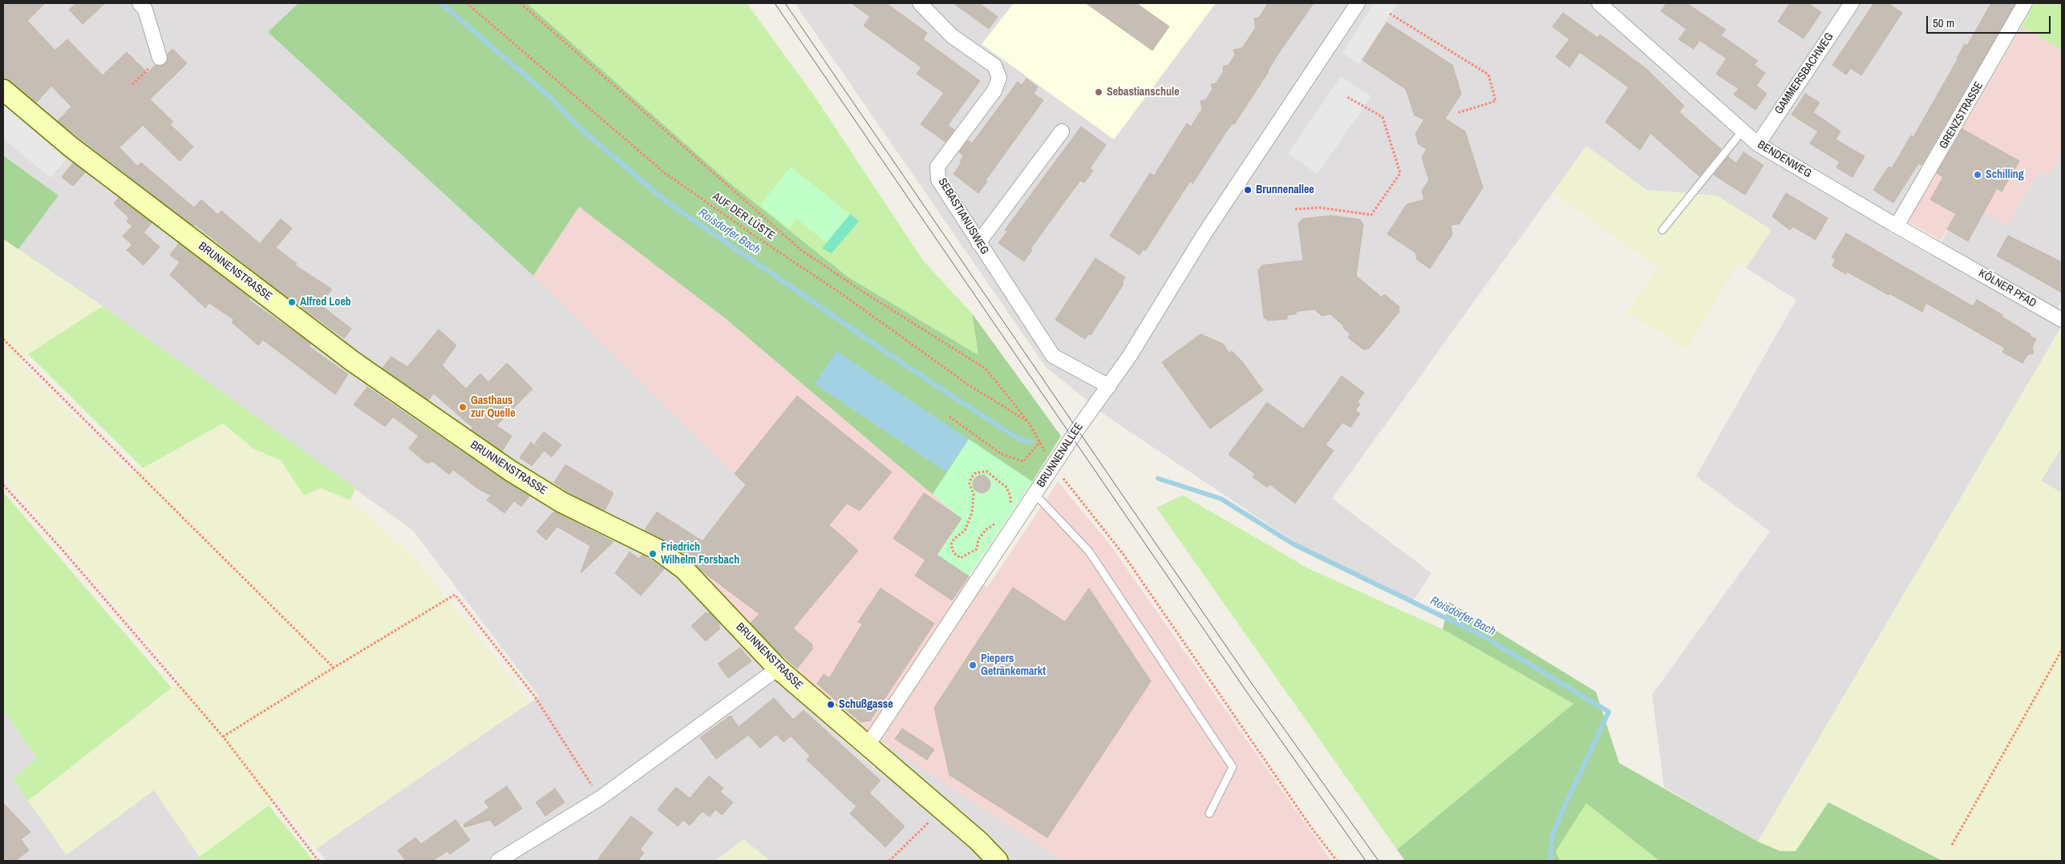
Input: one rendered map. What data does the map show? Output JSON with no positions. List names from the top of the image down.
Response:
{
  "streets": {
    "street": [
      "GAMMERSBACHWEG",
      "GRENZSTRASSE",
      "BENDENWEG",
      "SEBASTIANUSWEG",
      "BRUNNENSTRASSE",
      "KÖLNER PFAD",
      "BRUNNENALLEE"
    ],
    "path": ["AUF DER LÜSTE"]
  },
  "crossings": [
    ["GAMMERSBACHWEG", "BENDENWEG"],
    ["GRENZSTRASSE", "BENDENWEG"],
    ["BENDENWEG", "KÖLNER PFAD"],
    ["AUF DER LÜSTE", "BRUNNENALLEE"],
    ["SEBASTIANUSWEG", "BRUNNENALLEE"],
    ["BRUNNENSTRASSE", "BRUNNENALLEE"]
  ],
  "water": ["Roisdorfer Bach"],
  "places": [
    "Sebastianschule",
    "Schilling",
    "Brunnenallee",
    "Alfred Loeb",
    "Gasthaus zur Quelle",
    "Friedrich Wilhelm Forsbach",
    "Piepers Getränkemarkt",
    "Schußgasse"
  ],
  "scale_bar": "50 m"
}
